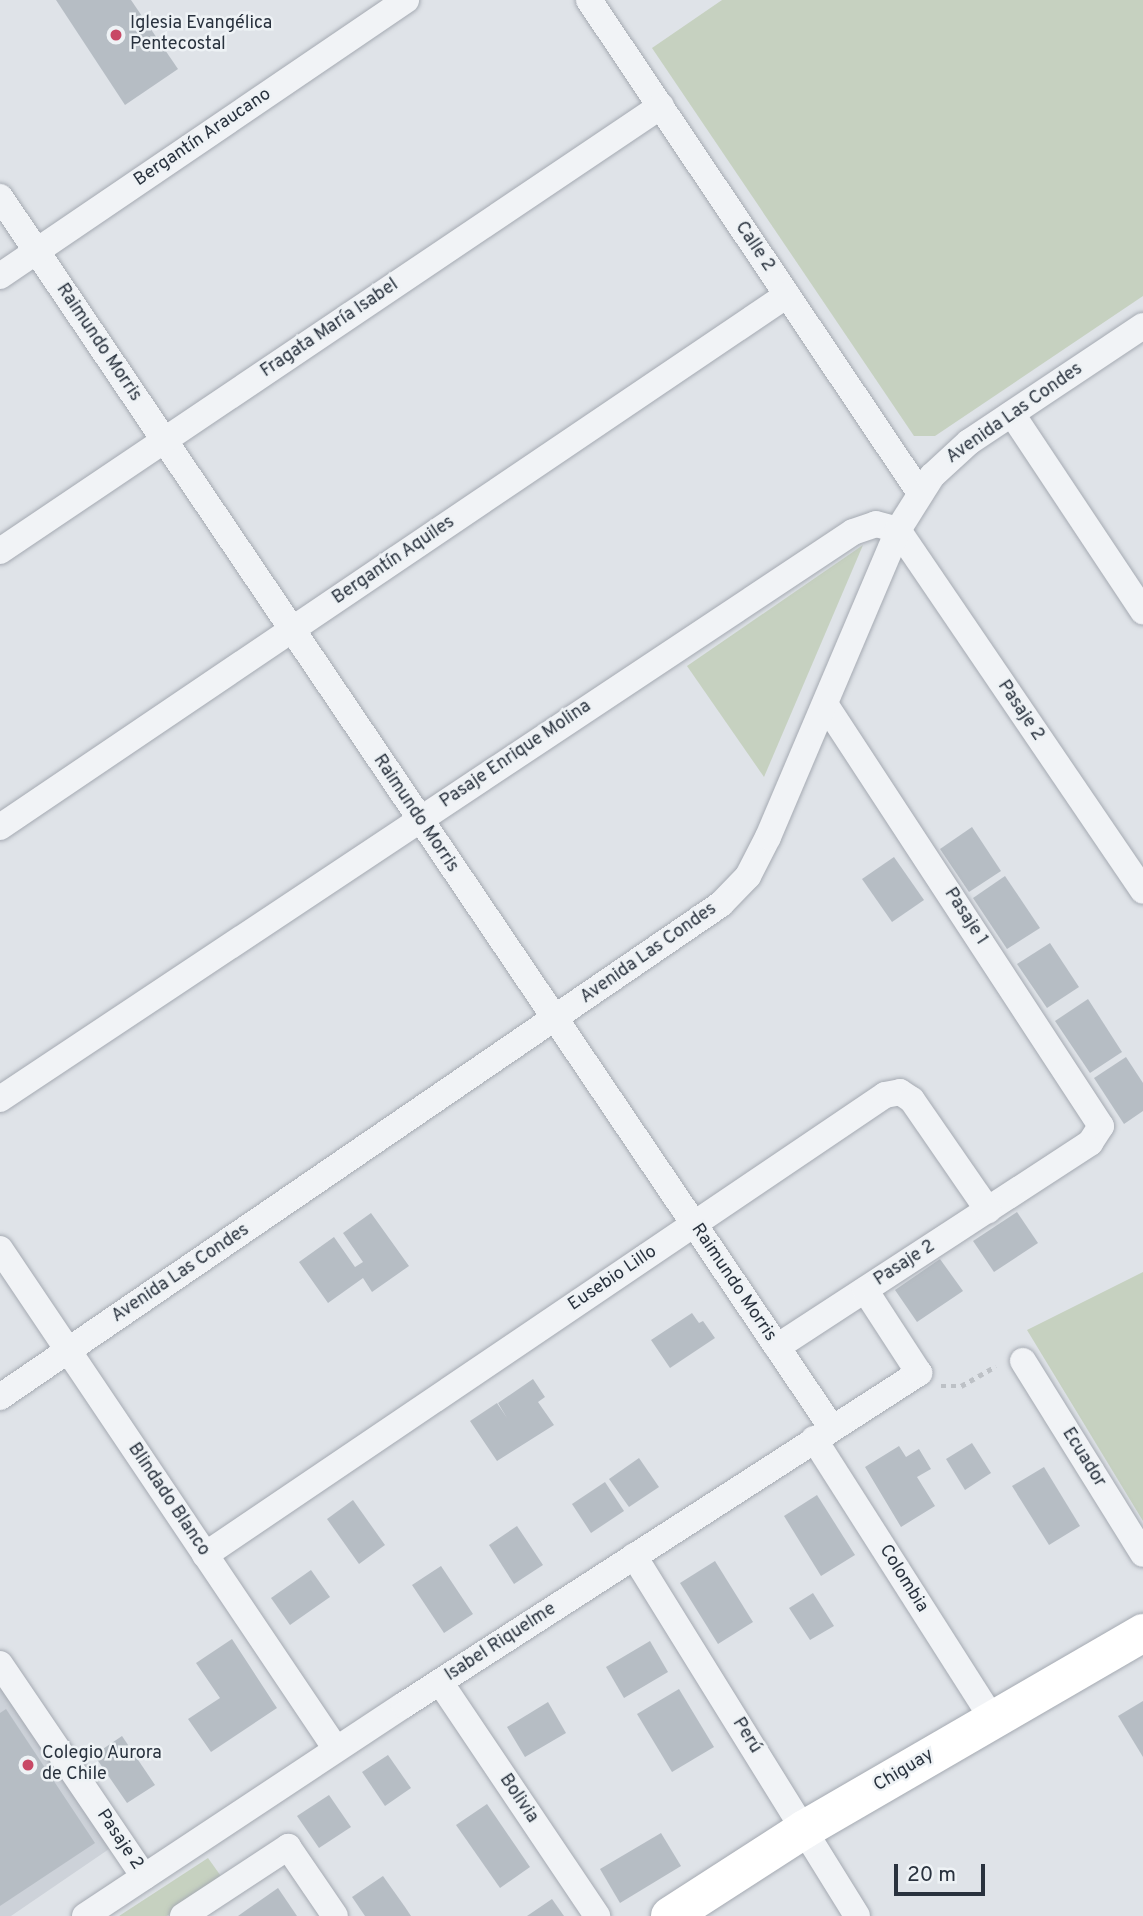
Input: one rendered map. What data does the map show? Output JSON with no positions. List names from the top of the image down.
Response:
{
  "streets": {
    "street": [
      "Bergantín Araucano",
      "Calle 2",
      "Fragata María Isabel",
      "Raimundo Morris",
      "Avenida Las Condes",
      "Bergantín Aquiles",
      "Pasaje 2",
      "Pasaje Enrique Molina",
      "Pasaje 1",
      "Eusebio Lillo",
      "Ecuador",
      "Blindado Blanco",
      "Colombia",
      "Isabel Riquelme",
      "Perú",
      "Chiguay",
      "Bolivia"
    ]
  },
  "crossings": [
    ["Bergantín Araucano", "Raimundo Morris"],
    ["Calle 2", "Fragata María Isabel"],
    ["Calle 2", "Avenida Las Condes"],
    ["Calle 2", "Bergantín Aquiles"],
    ["Fragata María Isabel", "Raimundo Morris"],
    ["Raimundo Morris", "Avenida Las Condes"],
    ["Raimundo Morris", "Bergantín Aquiles"],
    ["Raimundo Morris", "Pasaje 2"],
    ["Raimundo Morris", "Pasaje Enrique Molina"],
    ["Raimundo Morris", "Eusebio Lillo"],
    ["Raimundo Morris", "Colombia"],
    ["Raimundo Morris", "Isabel Riquelme"],
    ["Avenida Las Condes", "Pasaje 2"],
    ["Avenida Las Condes", "Pasaje Enrique Molina"],
    ["Avenida Las Condes", "Pasaje 1"],
    ["Avenida Las Condes", "Blindado Blanco"],
    ["Pasaje 2", "Pasaje Enrique Molina"],
    ["Pasaje 2", "Pasaje 1"],
    ["Pasaje 2", "Eusebio Lillo"],
    ["Pasaje 2", "Isabel Riquelme"],
    ["Eusebio Lillo", "Blindado Blanco"],
    ["Blindado Blanco", "Isabel Riquelme"],
    ["Colombia", "Isabel Riquelme"],
    ["Colombia", "Chiguay"],
    ["Isabel Riquelme", "Perú"],
    ["Isabel Riquelme", "Bolivia"],
    ["Perú", "Chiguay"]
  ],
  "places": ["Iglesia Evangélica Pentecostal", "Colegio Aurora de Chile"],
  "scale_bar": "20 m"
}
